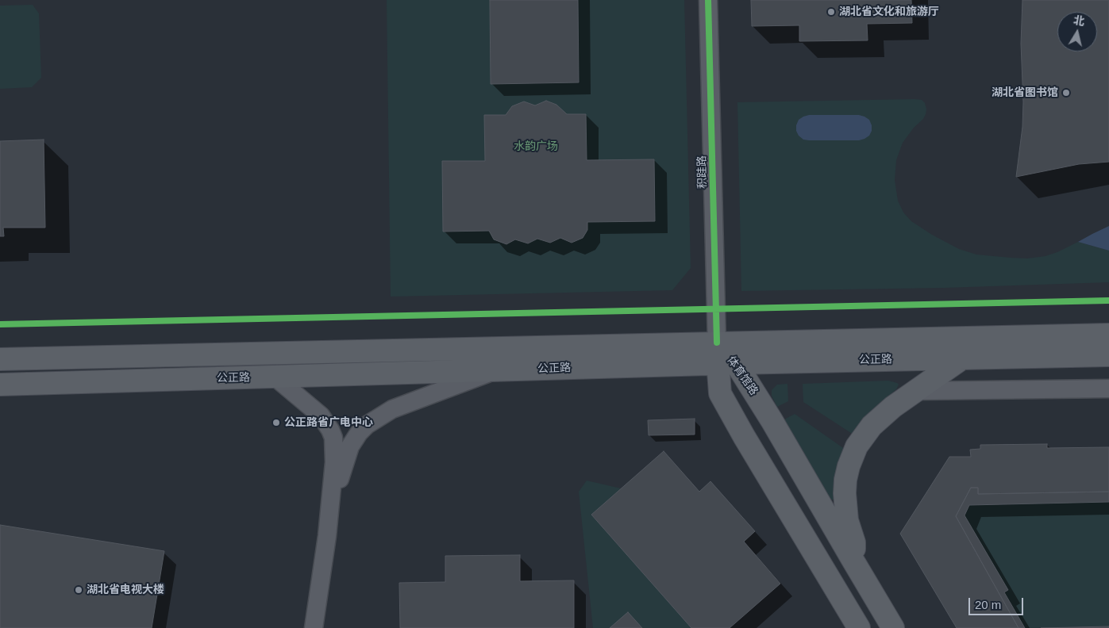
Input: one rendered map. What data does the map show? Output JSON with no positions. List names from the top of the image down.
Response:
{
  "streets": {
    "main road": ["公正路", "体育馆路"],
    "street": ["积跬路"]
  },
  "crossings": [
    ["积跬路", "公正路"],
    ["积跬路", "体育馆路"],
    ["公正路", "体育馆路"]
  ],
  "parks": ["水韵广场"],
  "places": [
    "湖北省文化和旅游厅",
    "湖北省图书馆",
    "公正路省广电中心",
    "湖北省电视大楼"
  ],
  "scale_bar": "20 m",
  "north": "top"
}
